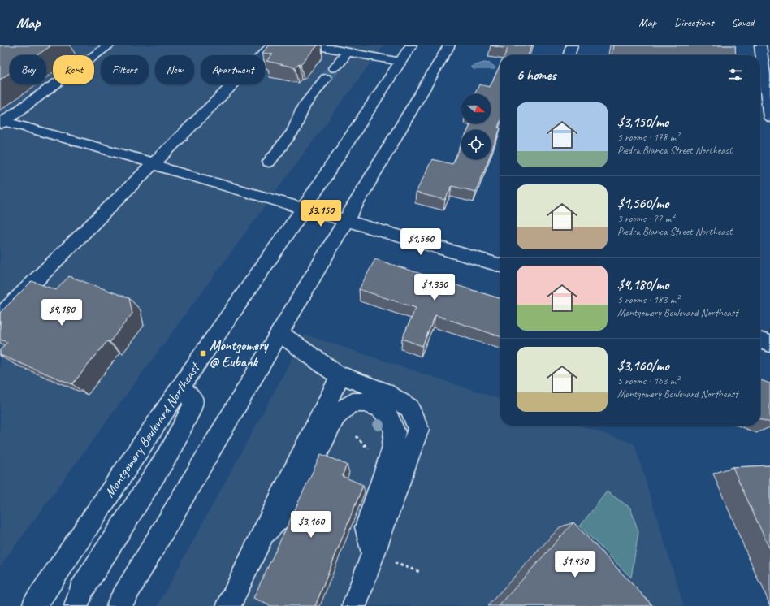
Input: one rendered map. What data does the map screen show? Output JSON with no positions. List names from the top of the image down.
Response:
{
  "streets": {
    "main road": ["Montgomery Boulevard Northeast"]
  },
  "places": {
    "transit": ["Montgomery @ Eubank"]
  },
  "north": "right",
  "page": {
    "header": "Map",
    "nav": ["Map", "Directions", "Saved"],
    "chip": [
      "Buy",
      "Rent",
      "Filters",
      "New",
      "Apartment"
    ],
    "heading": "6 homes",
    "list": [
      {
        "name": "$3,150/mo",
        "note": "5 rooms · 178 m² · Piedra Blanca Street Northeast"
      },
      {
        "name": "$1,560/mo",
        "note": "3 rooms · 77 m² · Piedra Blanca Street Northeast"
      },
      {
        "name": "$4,180/mo",
        "note": "5 rooms · 183 m² · Montgomery Boulevard Northeast"
      },
      {
        "name": "$3,160/mo",
        "note": "5 rooms · 163 m² · Montgomery Boulevard Northeast"
      }
    ],
    "price": [
      "$3,150",
      "$1,560",
      "$1,330",
      "$4,180",
      "$3,160",
      "$1,450"
    ]
  }
}
